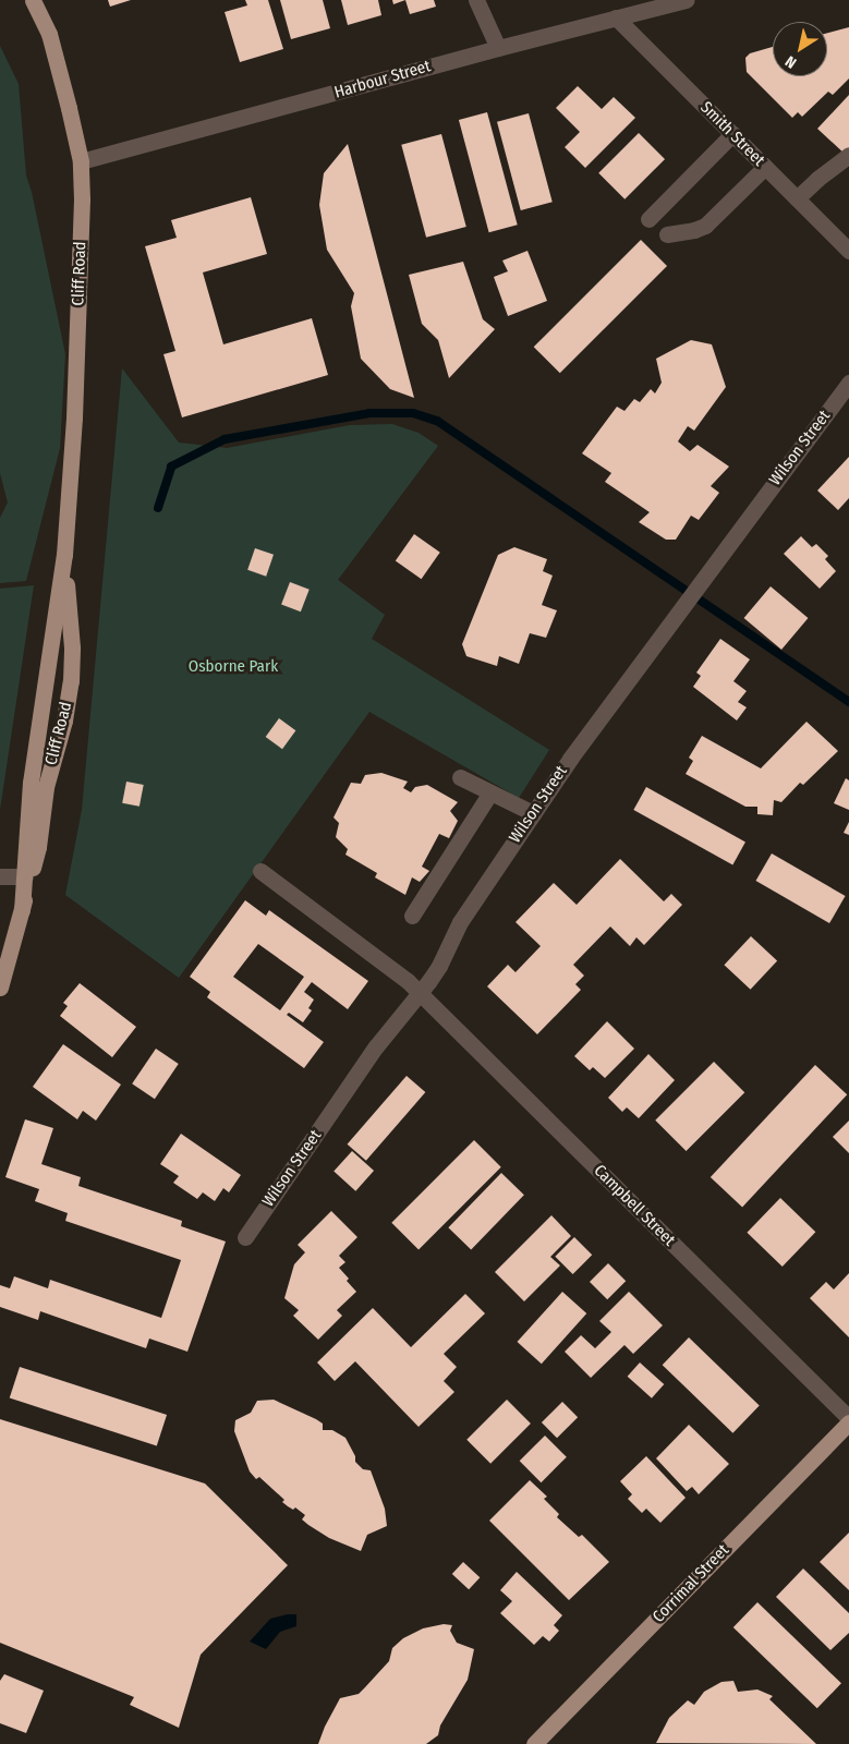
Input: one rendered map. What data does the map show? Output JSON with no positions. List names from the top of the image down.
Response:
{
  "streets": {
    "main road": ["Cliff Road", "Corrimal Street"],
    "street": [
      "Harbour Street",
      "Smith Street",
      "Wilson Street",
      "Campbell Street"
    ]
  },
  "crossings": [
    ["Harbour Street", "Smith Street"],
    ["Harbour Street", "Cliff Road"],
    ["Wilson Street", "Campbell Street"]
  ],
  "parks": ["Osborne Park"],
  "north": "bottom left"
}
